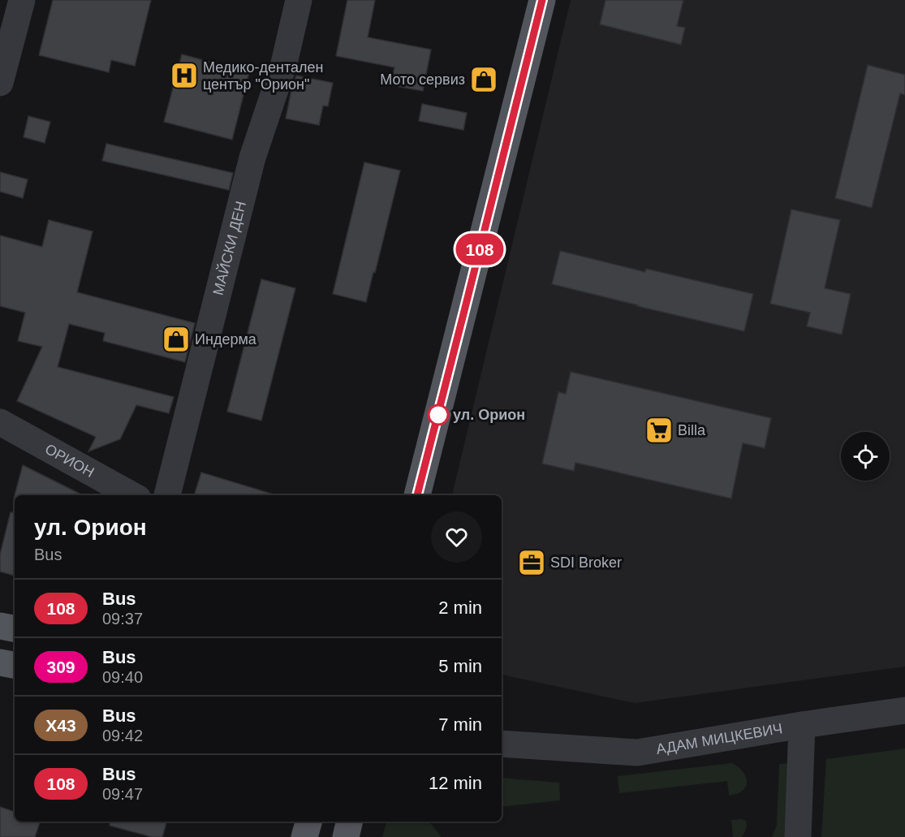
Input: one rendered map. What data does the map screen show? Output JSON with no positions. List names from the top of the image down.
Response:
{
  "streets": {
    "street": ["МАЙСКИ ДЕН", "ОРИОН", "АДАМ МИЦКЕВИЧ"]
  },
  "places": {
    "hospital": ["Медико-дентален център \"Орион\""],
    "shop": ["Мото сервиз", "Индерма"],
    "other": ["ул. Орион"],
    "supermarket": ["Billa"],
    "office": ["SDI Broker"]
  },
  "lines": ["bus line 108"],
  "page": {
    "on_map": "108",
    "heading": ["ул. Орион", "Bus"],
    "list": [
      {
        "mark": "108",
        "name": "Bus",
        "note": "09:37",
        "value": "2 min"
      },
      {
        "mark": "309",
        "name": "Bus",
        "note": "09:40",
        "value": "5 min"
      },
      {
        "mark": "X43",
        "name": "Bus",
        "note": "09:42",
        "value": "7 min"
      },
      {
        "mark": "108",
        "name": "Bus",
        "note": "09:47",
        "value": "12 min"
      }
    ]
  }
}
